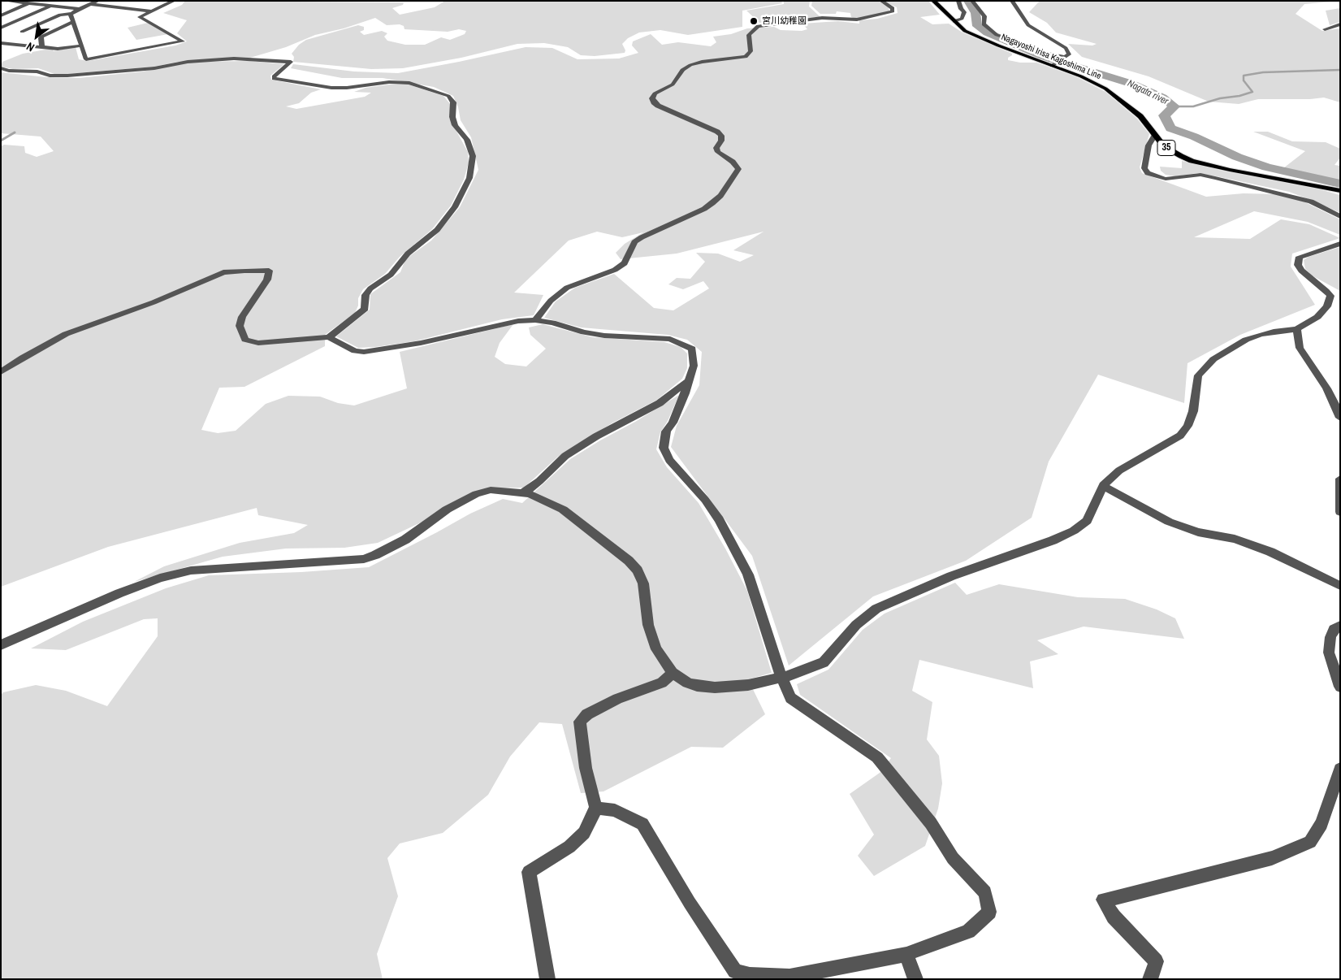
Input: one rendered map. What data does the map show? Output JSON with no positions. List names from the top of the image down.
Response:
{
  "streets": {
    "main road": ["Nagayoshi Irisa Kagoshima Line", "35"]
  },
  "water": ["Nagata river"],
  "places": ["宮川幼稚園"],
  "north": "bottom left"
}
